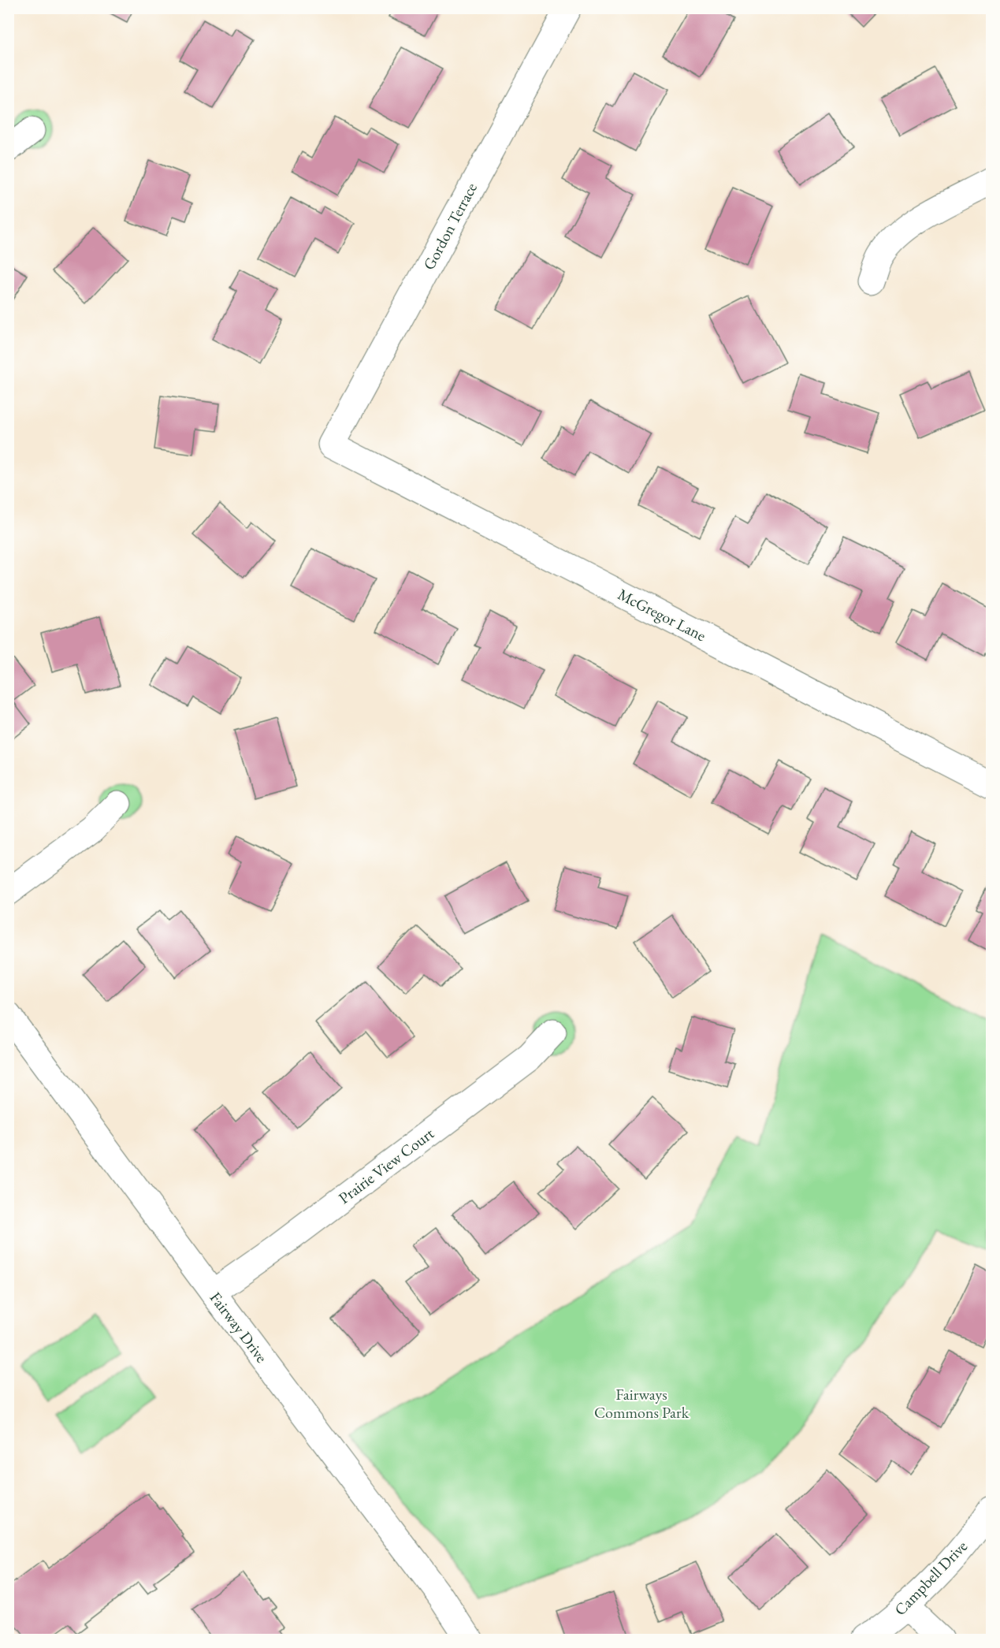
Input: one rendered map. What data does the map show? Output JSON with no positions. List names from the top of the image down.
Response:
{
  "streets": {
    "street": [
      "Gordon Terrace",
      "McGregor Lane",
      "Prairie View Court",
      "Fairway Drive",
      "Campbell Drive"
    ]
  },
  "crossings": [
    ["Gordon Terrace", "McGregor Lane"],
    ["Prairie View Court", "Fairway Drive"]
  ],
  "parks": ["Fairways Commons Park"]
}
